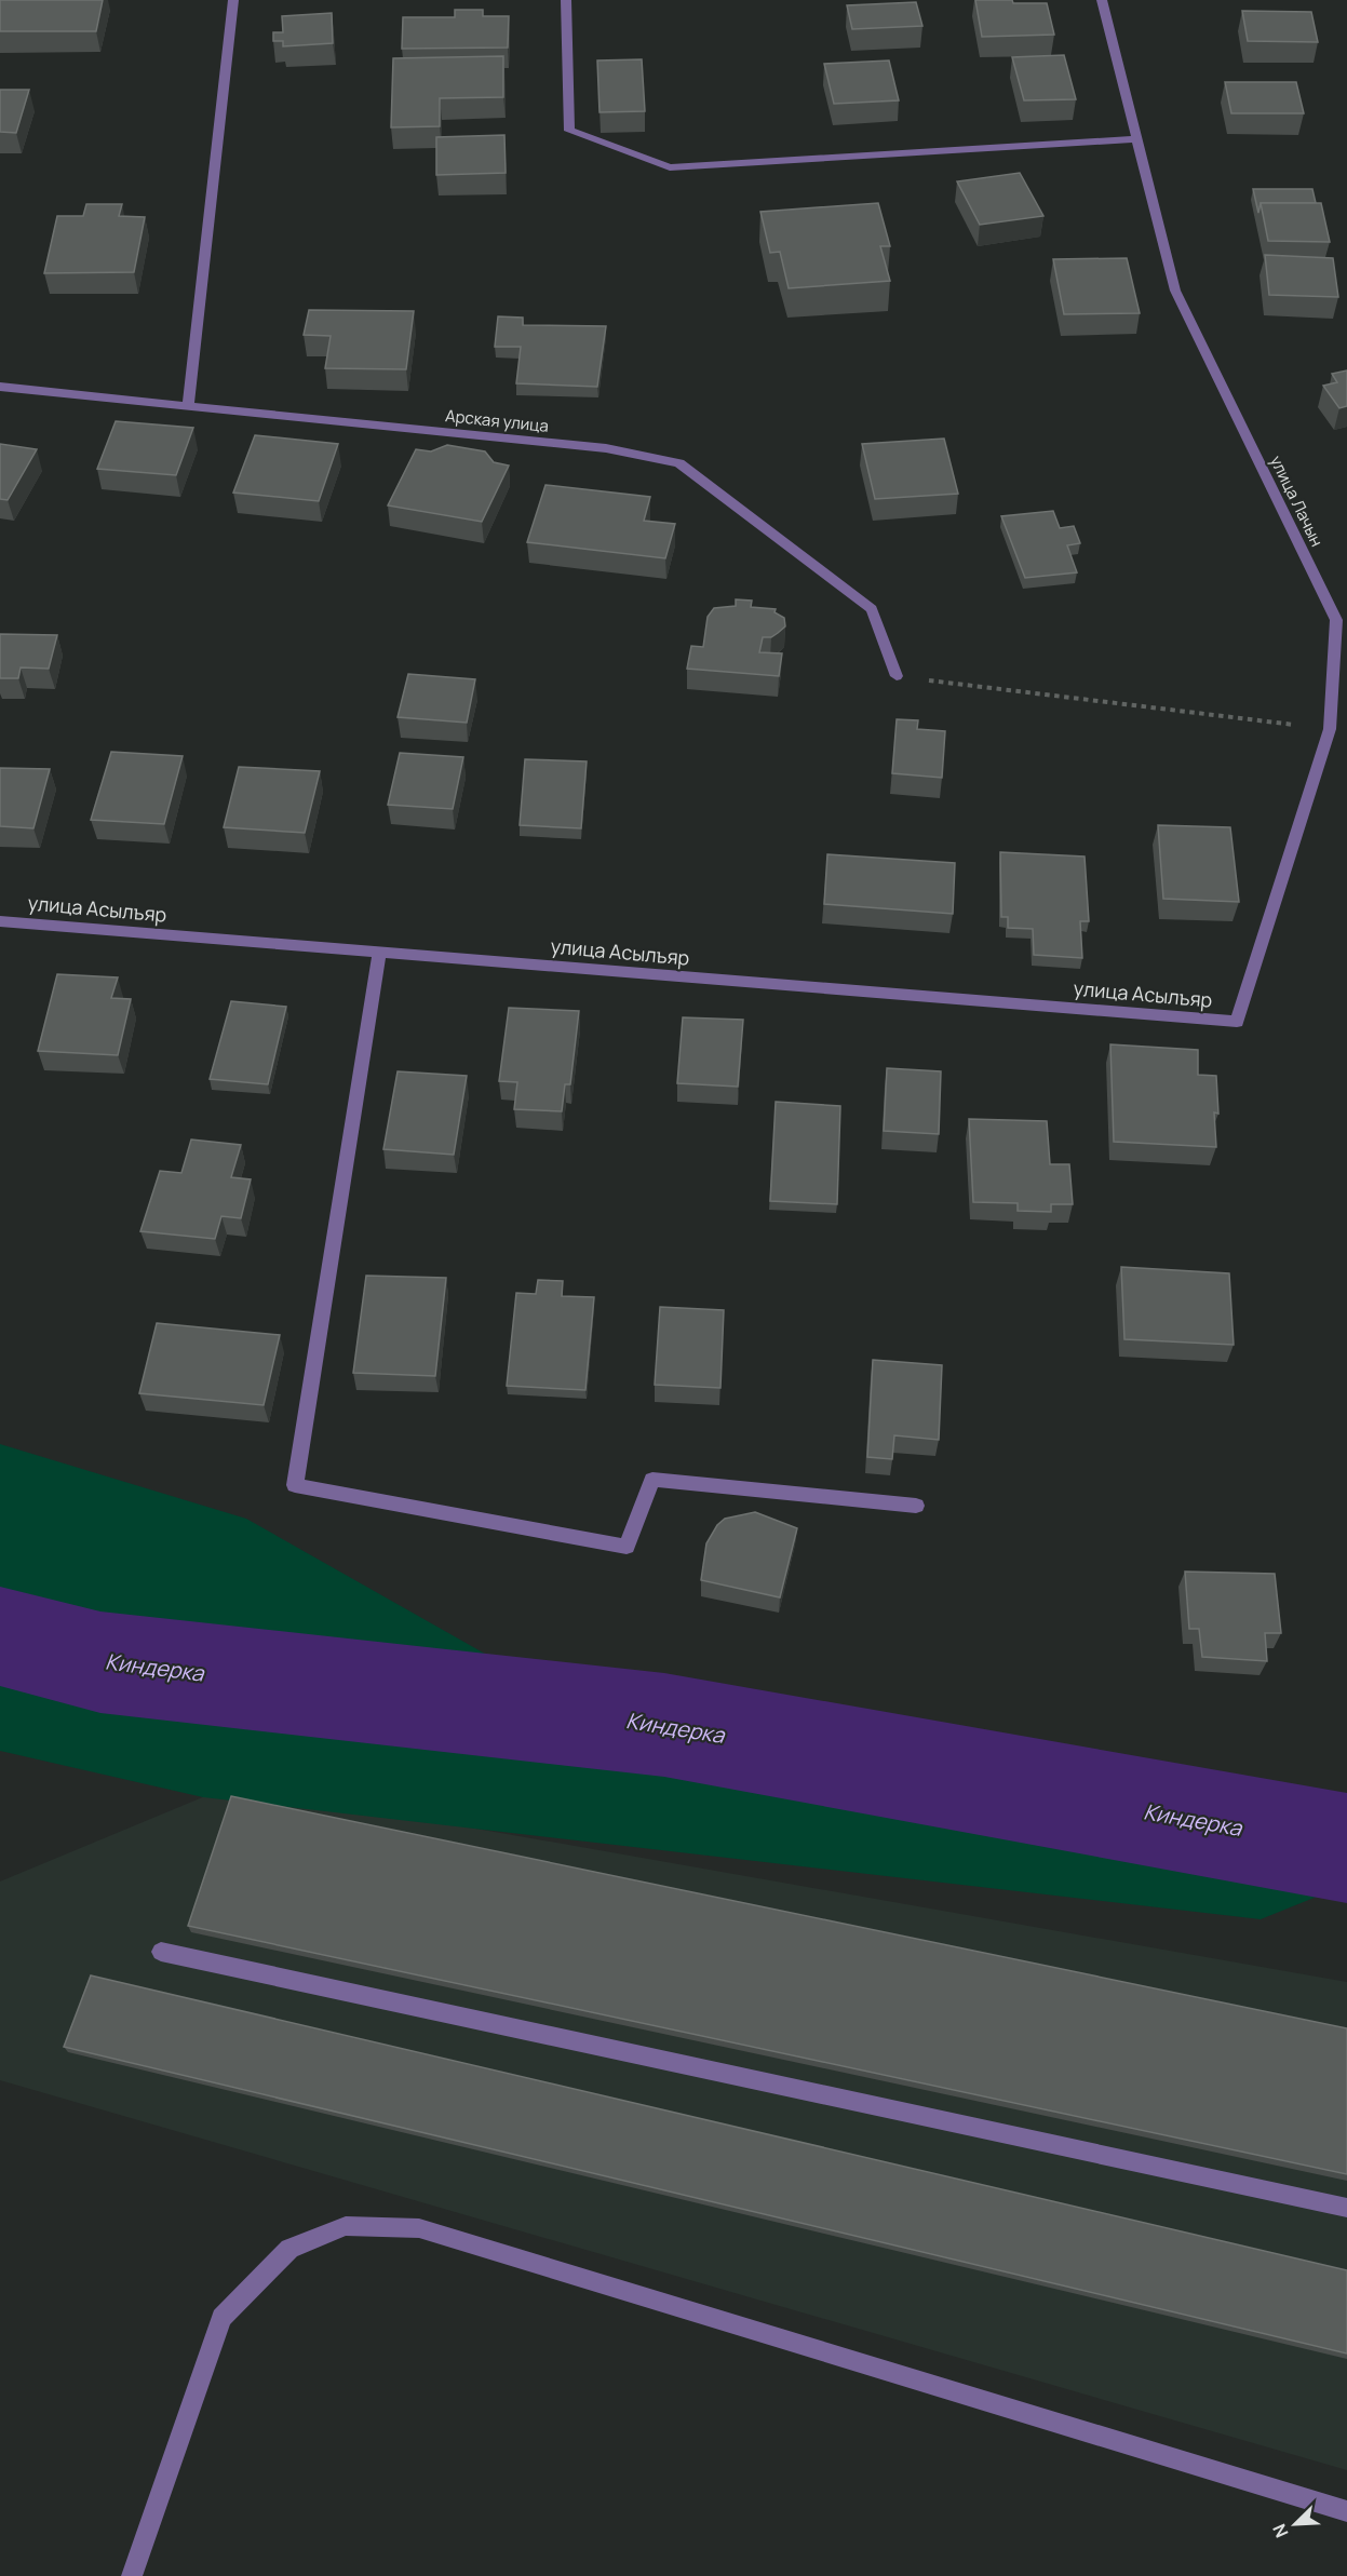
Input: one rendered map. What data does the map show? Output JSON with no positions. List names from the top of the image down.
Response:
{
  "streets": {
    "street": ["Арская улица", "улица Лачын", "улица Асылъяр"]
  },
  "crossings": [
    ["улица Лачын", "улица Асылъяр"]
  ],
  "water": ["Киндерка"],
  "north": "bottom left"
}
